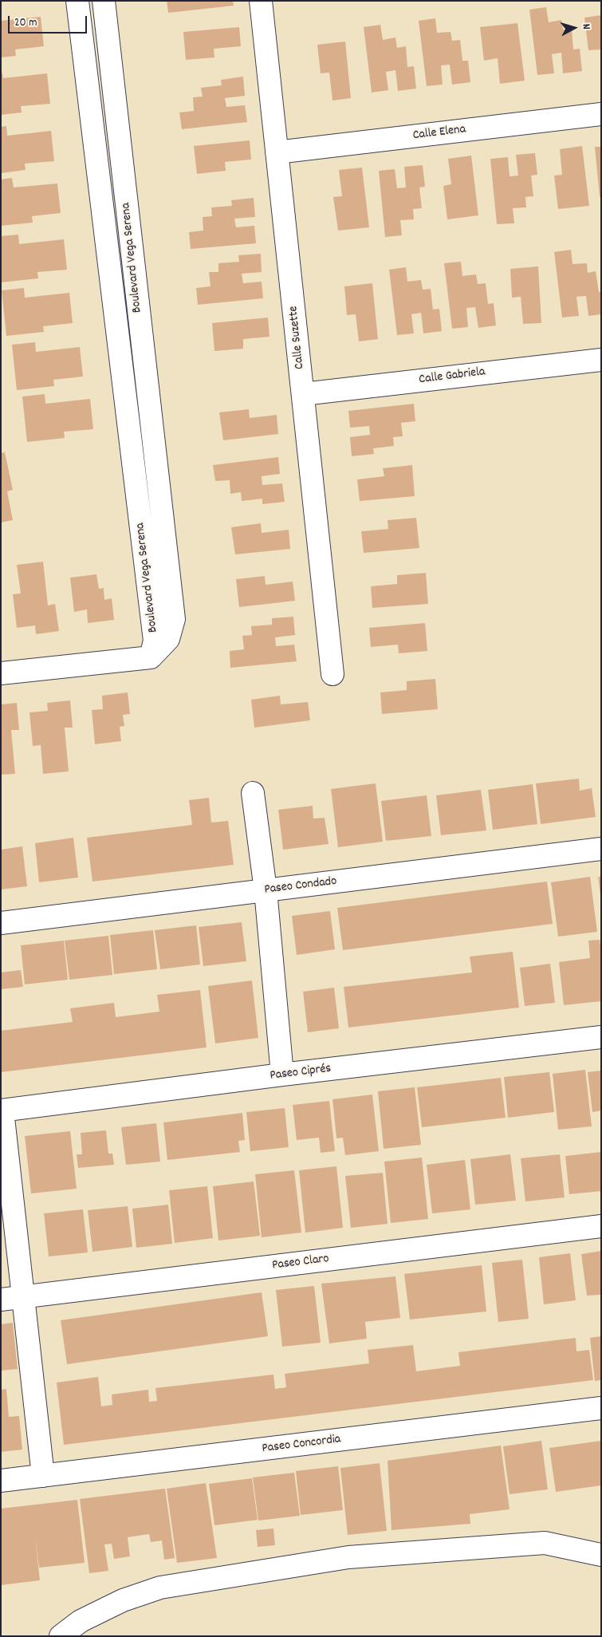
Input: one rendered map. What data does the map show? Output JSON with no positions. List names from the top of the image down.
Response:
{
  "streets": {
    "street": [
      "Calle Elena",
      "Boulevard Vega Serena",
      "Calle Suzette",
      "Calle Gabriela",
      "Paseo Condado",
      "Paseo Ciprés",
      "Paseo Claro",
      "Paseo Concordia"
    ]
  },
  "crossings": [
    ["Calle Elena", "Calle Suzette"],
    ["Calle Suzette", "Calle Gabriela"]
  ],
  "scale_bar": "20 m",
  "north": "right"
}
